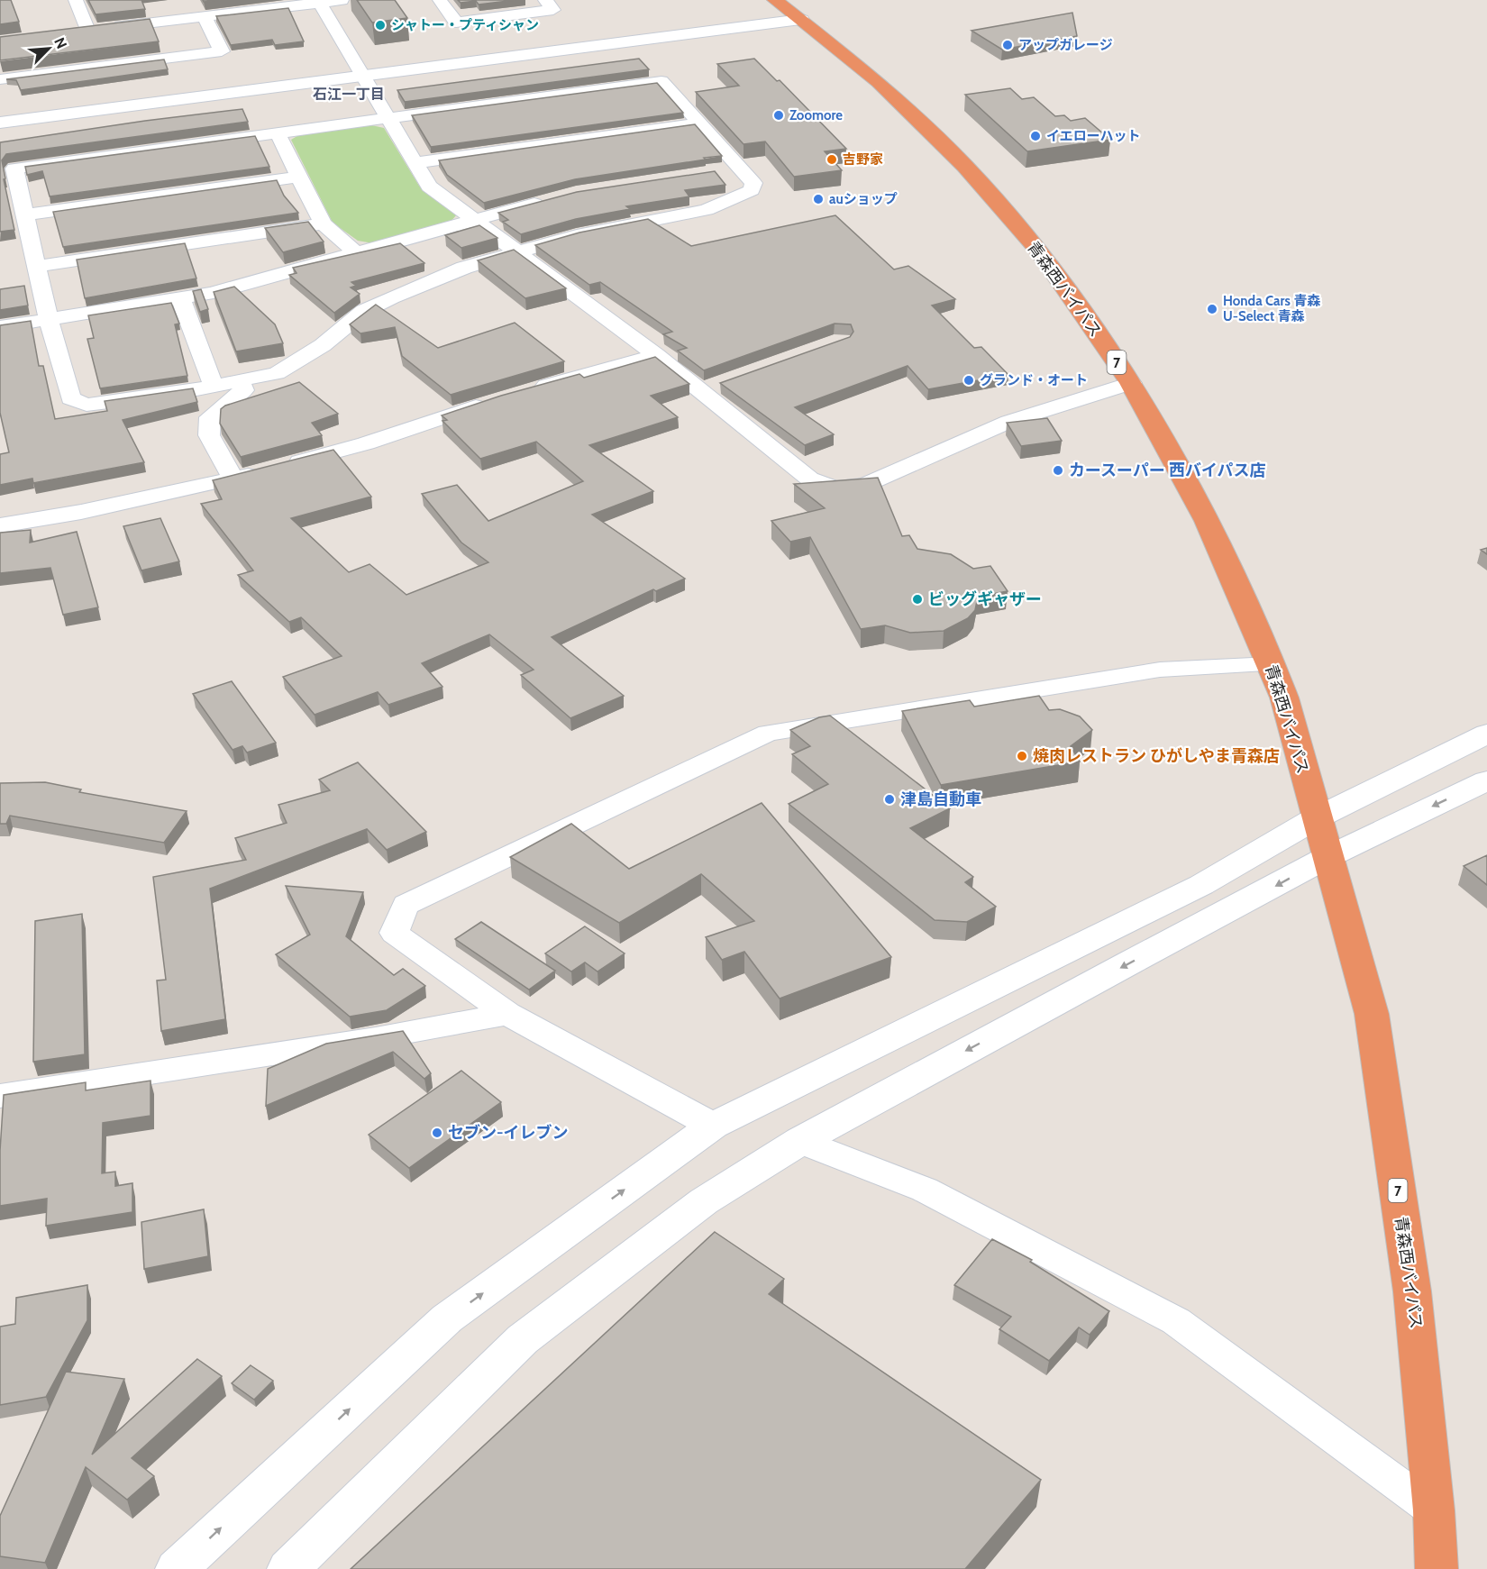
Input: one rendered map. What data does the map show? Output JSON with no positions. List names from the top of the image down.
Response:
{
  "streets": {
    "highway": ["青森西バイパス", "7"]
  },
  "districts": ["石江一丁目"],
  "places": [
    "シャトー・プティシャン",
    "アップガレージ",
    "Zoomore",
    "イエローハット",
    "吉野家",
    "auショップ",
    "Honda Cars 青森 U-Select 青森",
    "グランド・オート",
    "カースーパー 西バイパス店",
    "ビッグギャザー",
    "焼肉レストラン ひがしやま青森店",
    "津島自動車",
    "セブン-イレブン"
  ],
  "north": "top right"
}
